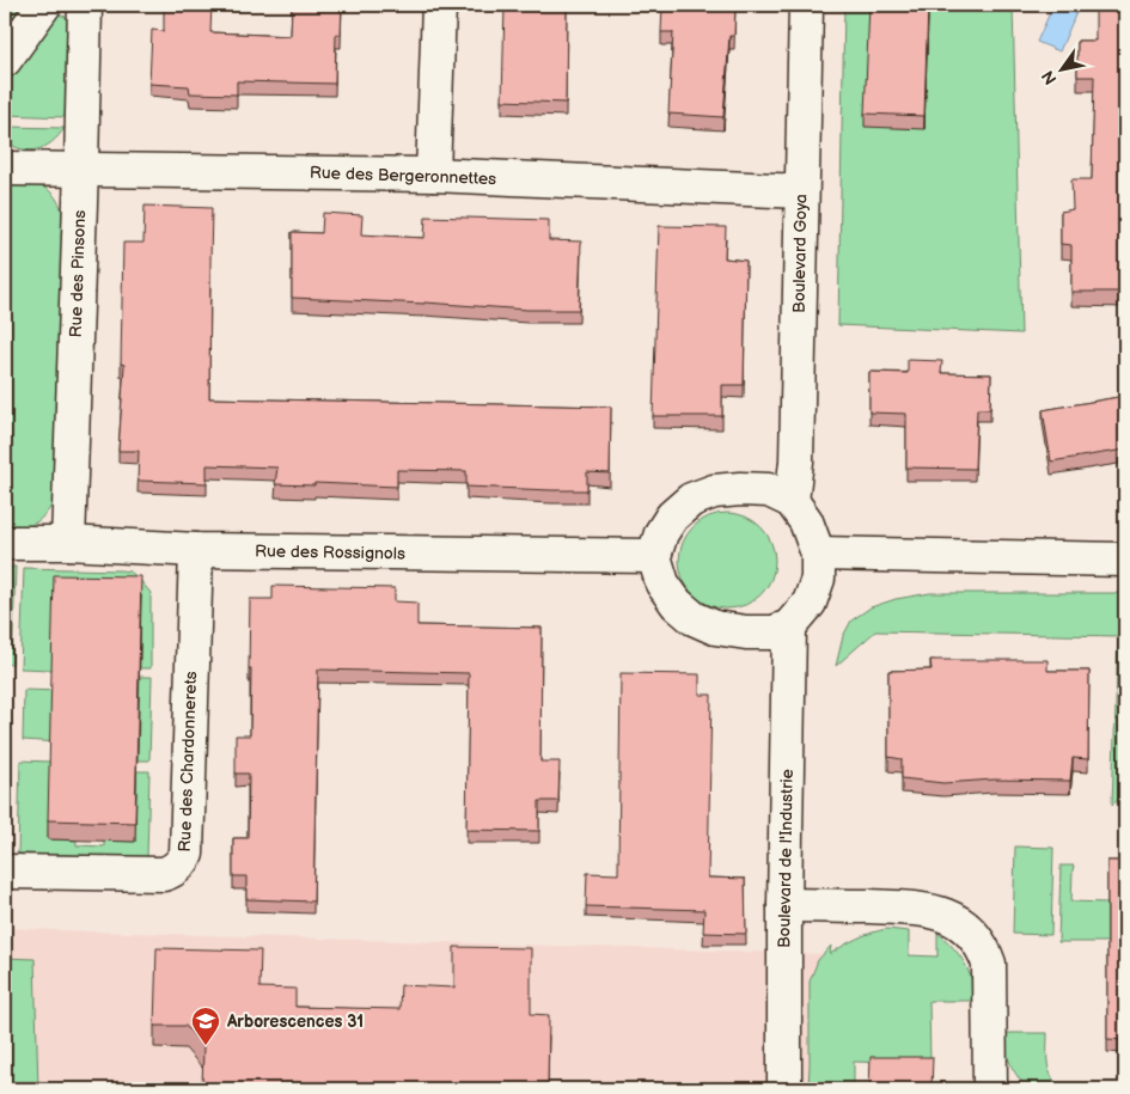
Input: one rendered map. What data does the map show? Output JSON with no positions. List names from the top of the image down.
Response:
{
  "streets": {
    "street": [
      "Rue des Bergeronnettes",
      "Boulevard Goya",
      "Rue des Pinsons",
      "Rue des Rossignols",
      "Rue des Chardonnerets",
      "Boulevard de l'Industrie"
    ]
  },
  "crossings": [
    ["Rue des Bergeronnettes", "Boulevard Goya"],
    ["Rue des Bergeronnettes", "Rue des Pinsons"],
    ["Boulevard Goya", "Rue des Rossignols"],
    ["Boulevard Goya", "Boulevard de l'Industrie"],
    ["Rue des Pinsons", "Rue des Rossignols"],
    ["Rue des Rossignols", "Rue des Chardonnerets"],
    ["Rue des Rossignols", "Boulevard de l'Industrie"]
  ],
  "places": {
    "school or university": ["Arborescences 31"]
  },
  "north": "bottom left"
}
